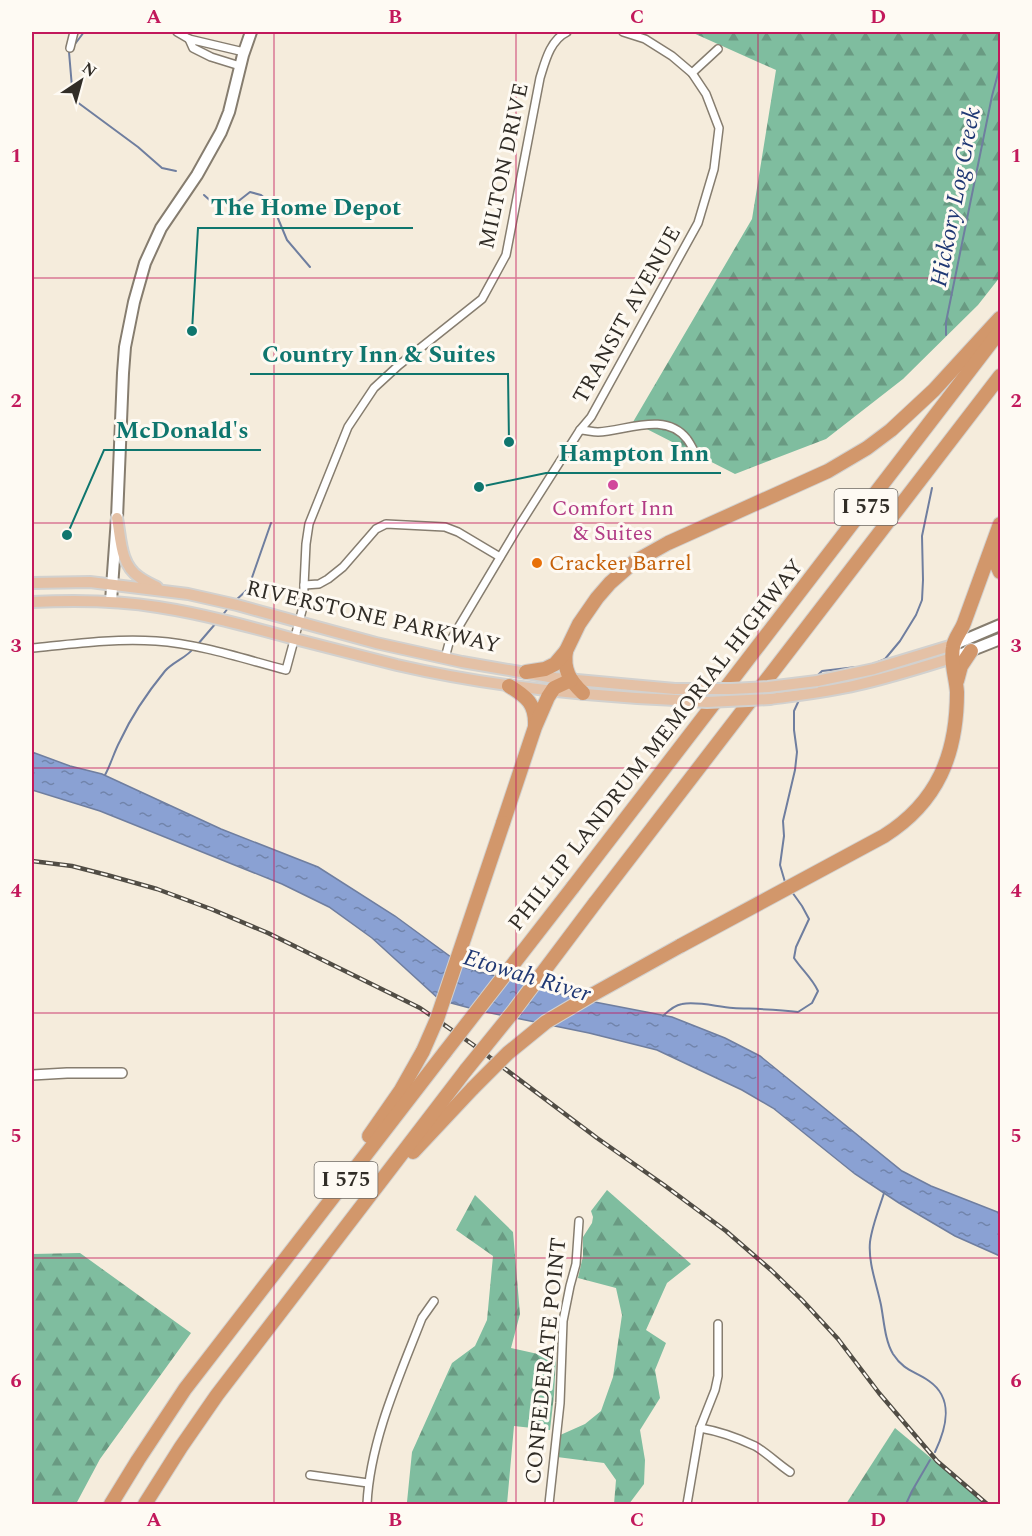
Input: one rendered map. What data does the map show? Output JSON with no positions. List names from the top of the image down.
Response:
{
  "streets": {
    "highway": ["I 575", "PHILLIP LANDRUM MEMORIAL HIGHWAY"],
    "main road": ["RIVERSTONE PARKWAY"],
    "street": ["MILTON DRIVE", "TRANSIT AVENUE", "CONFEDERATE POINT"]
  },
  "crossings": [
    ["MILTON DRIVE", "RIVERSTONE PARKWAY"],
    ["TRANSIT AVENUE", "RIVERSTONE PARKWAY"]
  ],
  "water": ["Hickory Log Creek", "Etowah River"],
  "places": [
    "The Home Depot",
    "Country Inn & Suites",
    "Comfort Inn & Suites",
    "Hampton Inn",
    "McDonald's",
    "Cracker Barrel"
  ],
  "north": "top right",
  "grid": {
    "columns": [
      "A",
      "B",
      "C",
      "D"
    ],
    "rows": [
      "1",
      "2",
      "3",
      "4",
      "5",
      "6"
    ]
  }
}
